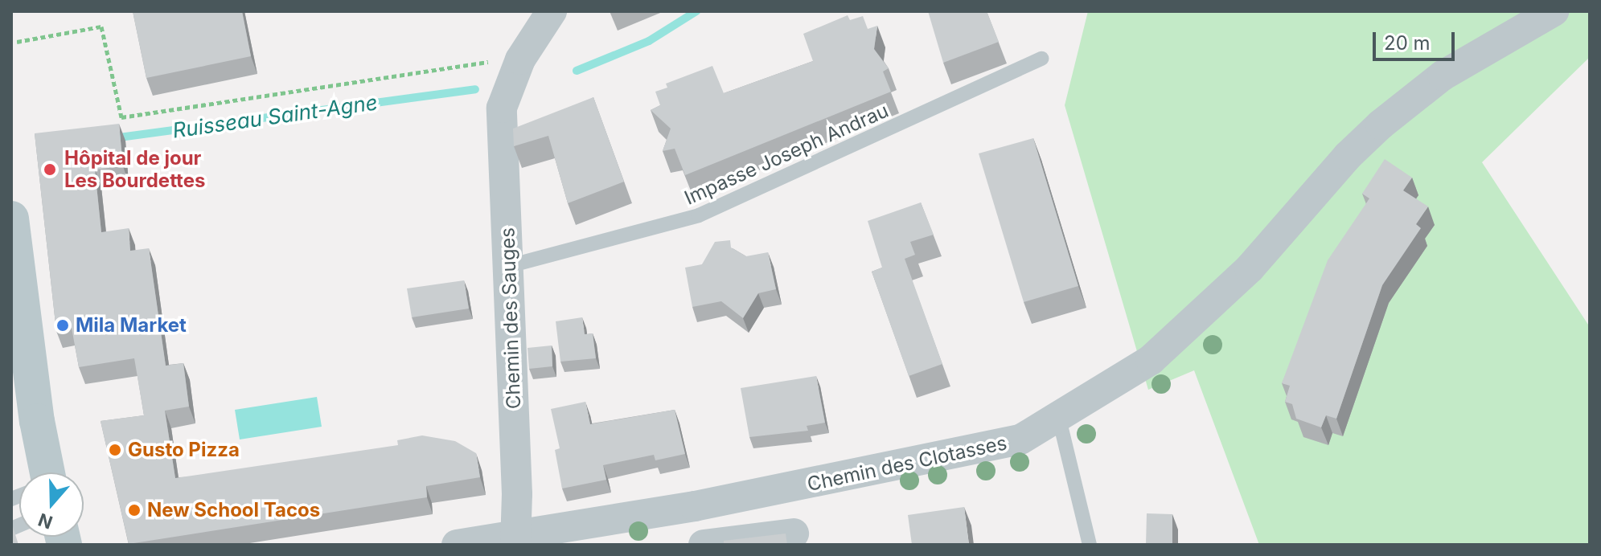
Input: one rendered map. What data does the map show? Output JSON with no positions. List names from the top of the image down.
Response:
{
  "streets": {
    "street": ["Chemin des Sauges", "Chemin des Clotasses"],
    "lane": ["Impasse Joseph Andrau"]
  },
  "crossings": [
    ["Impasse Joseph Andrau", "Chemin des Sauges"],
    ["Chemin des Sauges", "Chemin des Clotasses"]
  ],
  "water": ["Ruisseau Saint-Agne"],
  "places": [
    "Hôpital de jour Les Bourdettes",
    "Mila Market",
    "Gusto Pizza",
    "New School Tacos"
  ],
  "scale_bar": "20 m",
  "north": "bottom"
}
